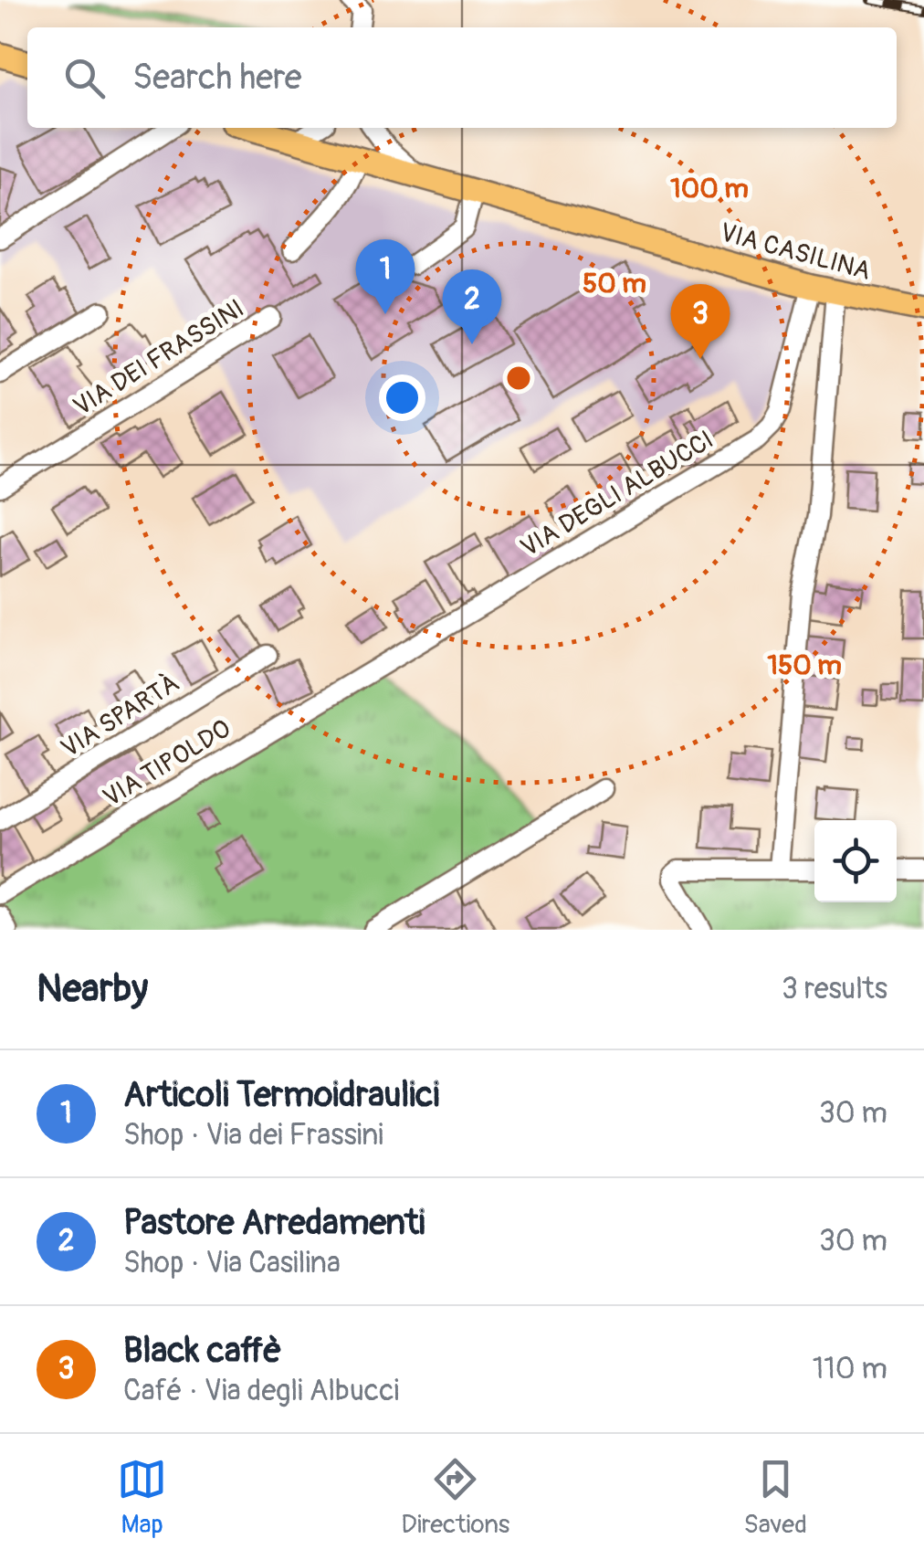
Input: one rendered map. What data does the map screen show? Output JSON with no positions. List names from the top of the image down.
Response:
{
  "streets": {
    "main road": ["VIA CASILINA"],
    "street": [
      "VIA DEI FRASSINI",
      "VIA DEGLI ALBUCCI",
      "VIA SPARTÀ",
      "VIA TIPOLDO"
    ]
  },
  "crossings": [
    ["VIA CASILINA", "VIA DEGLI ALBUCCI"],
    ["VIA DEGLI ALBUCCI", "VIA TIPOLDO"]
  ],
  "page": {
    "search": "Search here",
    "pins": ["1", "2", "3"],
    "heading": ["Nearby", "3 results"],
    "list": [
      {
        "mark": "1",
        "name": "Articoli Termoidraulici",
        "note": "Shop · Via dei Frassini",
        "value": "30 m"
      },
      {
        "mark": "2",
        "name": "Pastore Arredamenti",
        "note": "Shop · Via Casilina",
        "value": "30 m"
      },
      {
        "mark": "3",
        "name": "Black caffè",
        "note": "Café · Via degli Albucci",
        "value": "110 m"
      }
    ],
    "nav": ["Map", "Directions", "Saved"]
  },
  "rings": ["100 m", "50 m", "150 m"]
}
